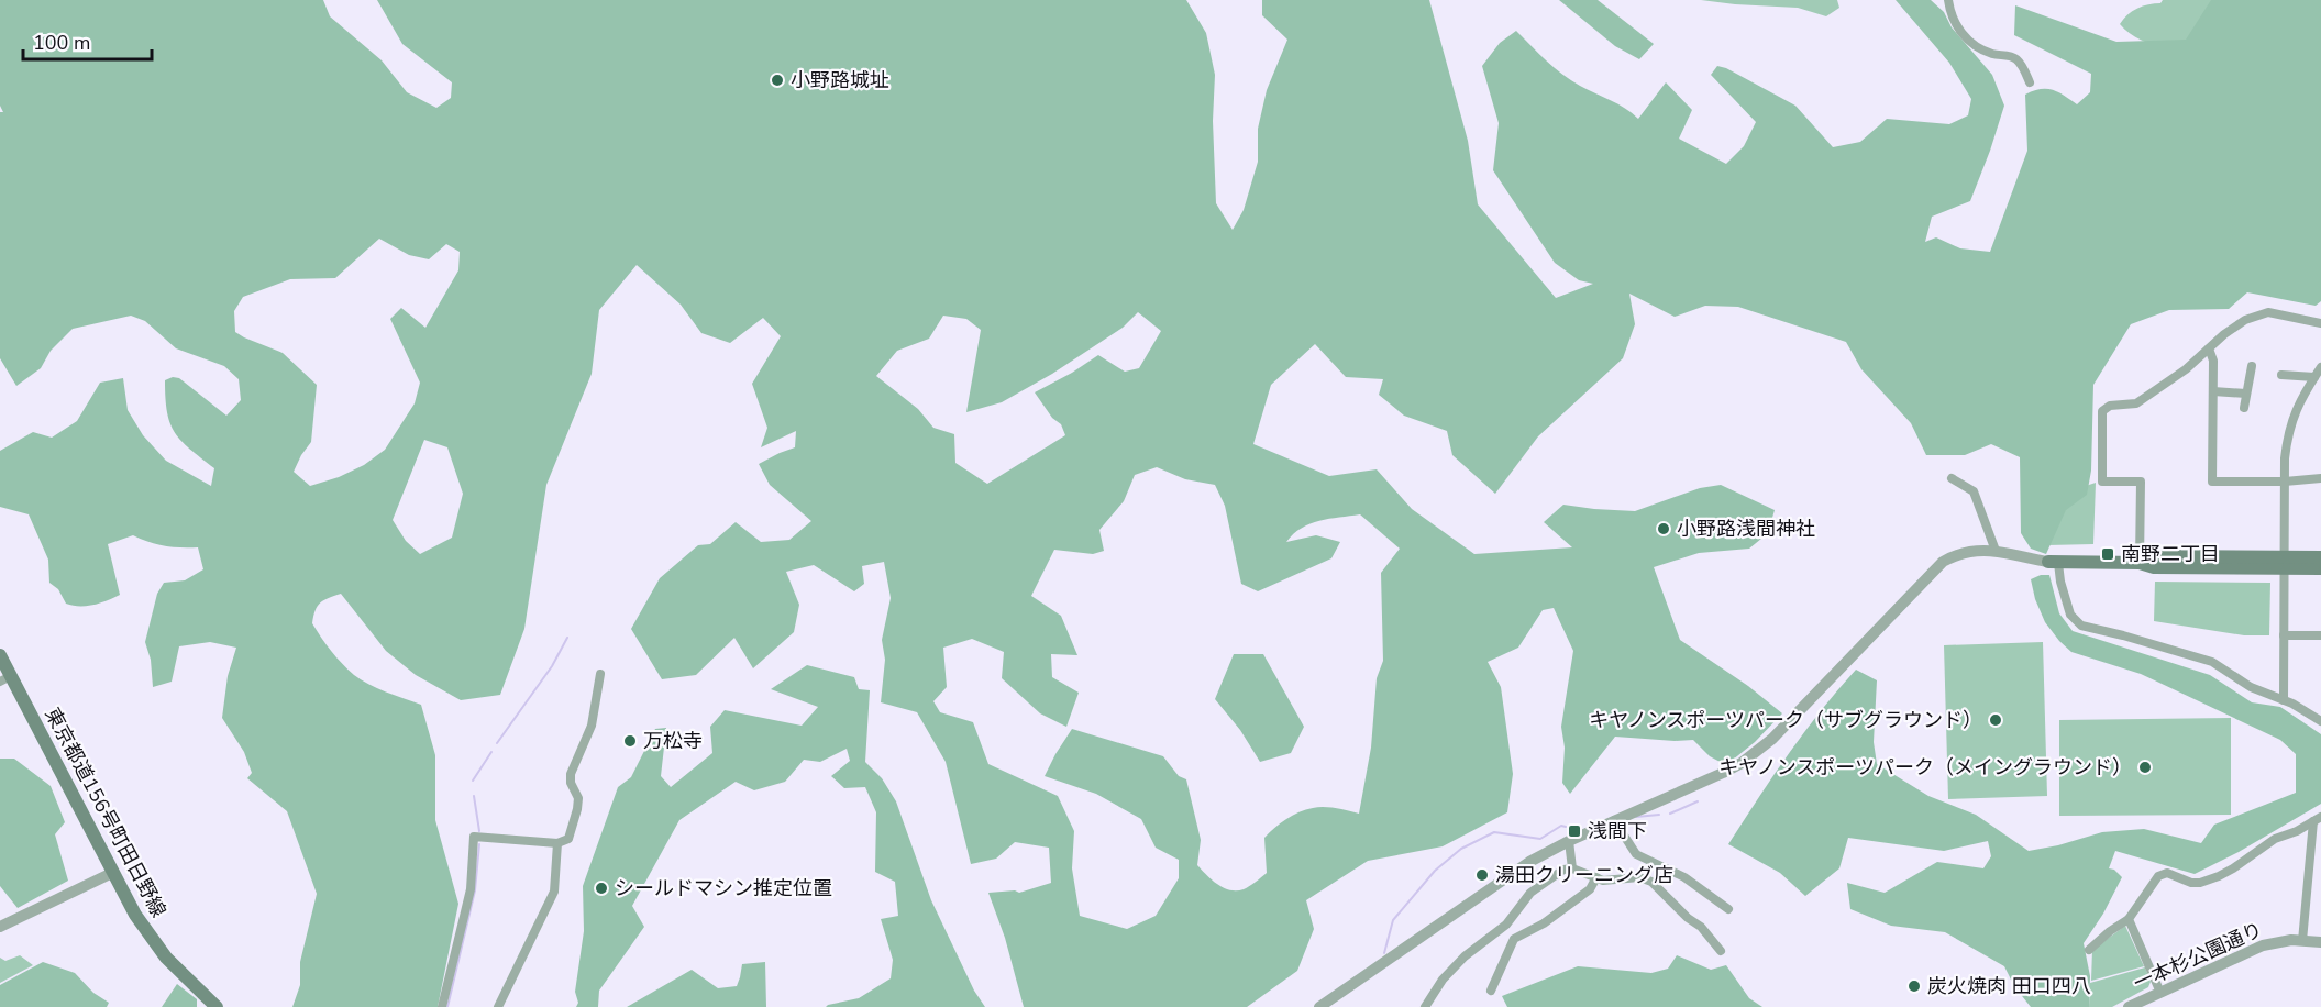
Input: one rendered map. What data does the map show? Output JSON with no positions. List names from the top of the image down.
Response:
{
  "streets": {
    "main road": ["東京都道156号町田日野線"],
    "street": ["一本杉公園通り"]
  },
  "places": {
    "other": [
      "小野路城址",
      "小野路浅間神社",
      "キヤノンスポーツパーク（サブグラウンド）",
      "万松寺",
      "キヤノンスポーツパーク（メイングラウンド）",
      "湯田クリーニング店",
      "シールドマシン推定位置",
      "炭火焼肉 田口四八"
    ],
    "transit": ["南野二丁目", "浅間下"]
  },
  "scale_bar": "100 m"
}
